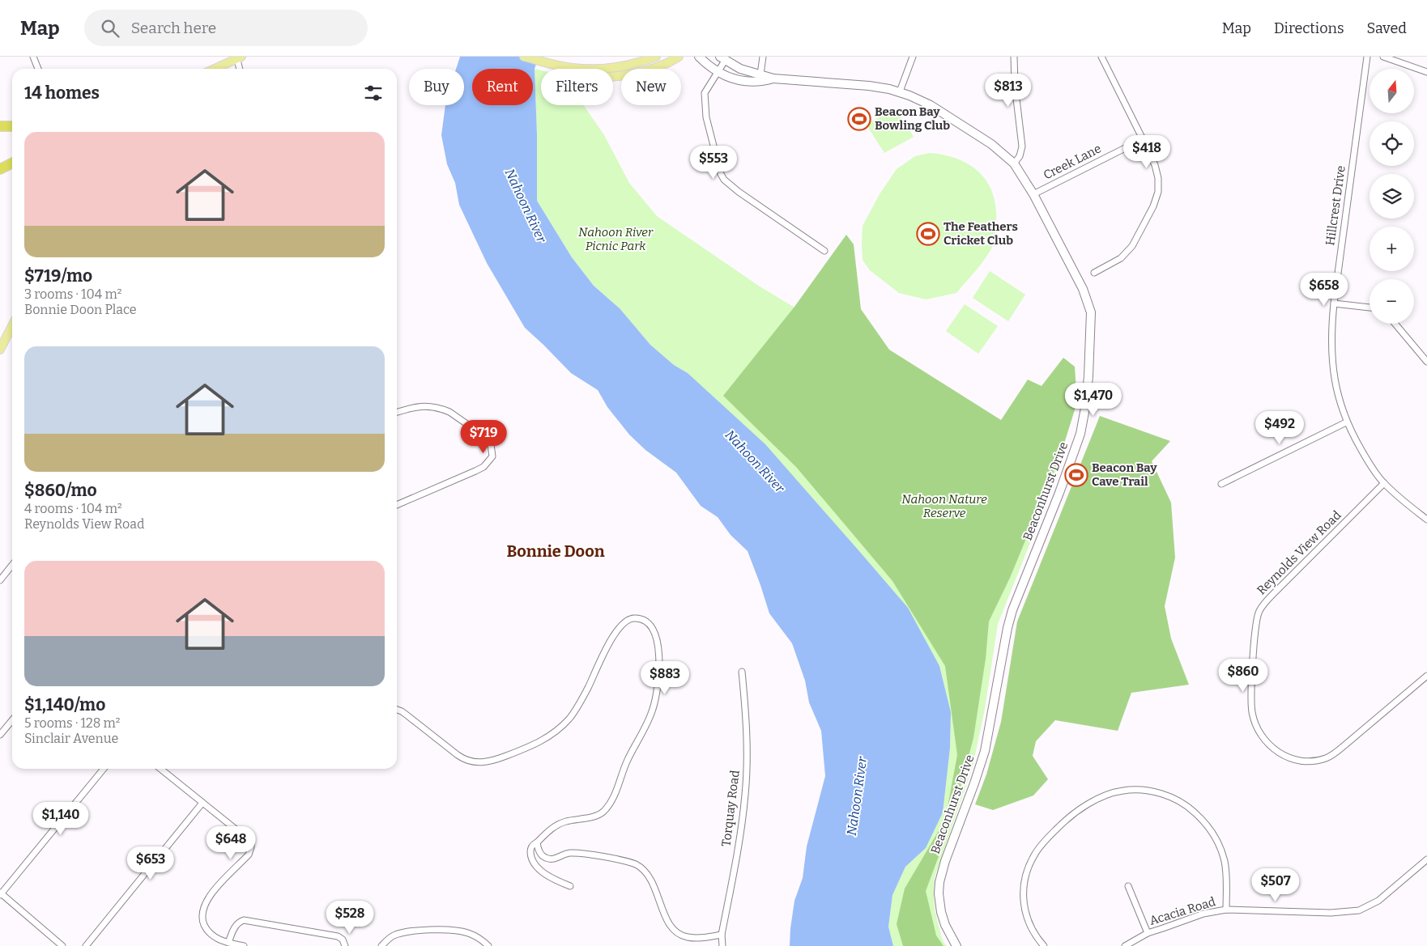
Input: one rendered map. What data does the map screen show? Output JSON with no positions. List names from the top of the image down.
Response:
{
  "streets": {
    "street": [
      "Creek Lane",
      "Hillcrest Drive",
      "Beaconhurst Drive",
      "Reynolds View Road",
      "Torquay Road",
      "Acacia Road"
    ]
  },
  "crossings": [
    ["Creek Lane", "Beaconhurst Drive"],
    ["Hillcrest Drive", "Reynolds View Road"]
  ],
  "districts": ["Bonnie Doon"],
  "water": ["Nahoon River"],
  "parks": ["Nahoon River Picnic Park", "Nahoon Nature Reserve"],
  "places": {
    "sports": ["Beacon Bay Bowling Club", "The Feathers Cricket Club", "Beacon Bay Cave Trail"]
  },
  "north": "top",
  "page": {
    "header": "Map",
    "search": "Search here",
    "nav": ["Map", "Directions", "Saved"],
    "map_buttons": ["+", "−"],
    "chip": [
      "Buy",
      "Rent",
      "Filters",
      "New"
    ],
    "heading": "14 homes",
    "price": [
      "$813",
      "$418",
      "$553",
      "$658",
      "$1,470",
      "$492",
      "$719",
      "$860",
      "$883",
      "$1,140",
      "$648",
      "$653",
      "$507",
      "$528"
    ],
    "list": [
      {
        "name": "$719/mo",
        "note": "3 rooms · 104 m² · Bonnie Doon Place"
      },
      {
        "name": "$860/mo",
        "note": "4 rooms · 104 m² · Reynolds View Road"
      },
      {
        "name": "$1,140/mo",
        "note": "5 rooms · 128 m² · Sinclair Avenue"
      }
    ]
  }
}
